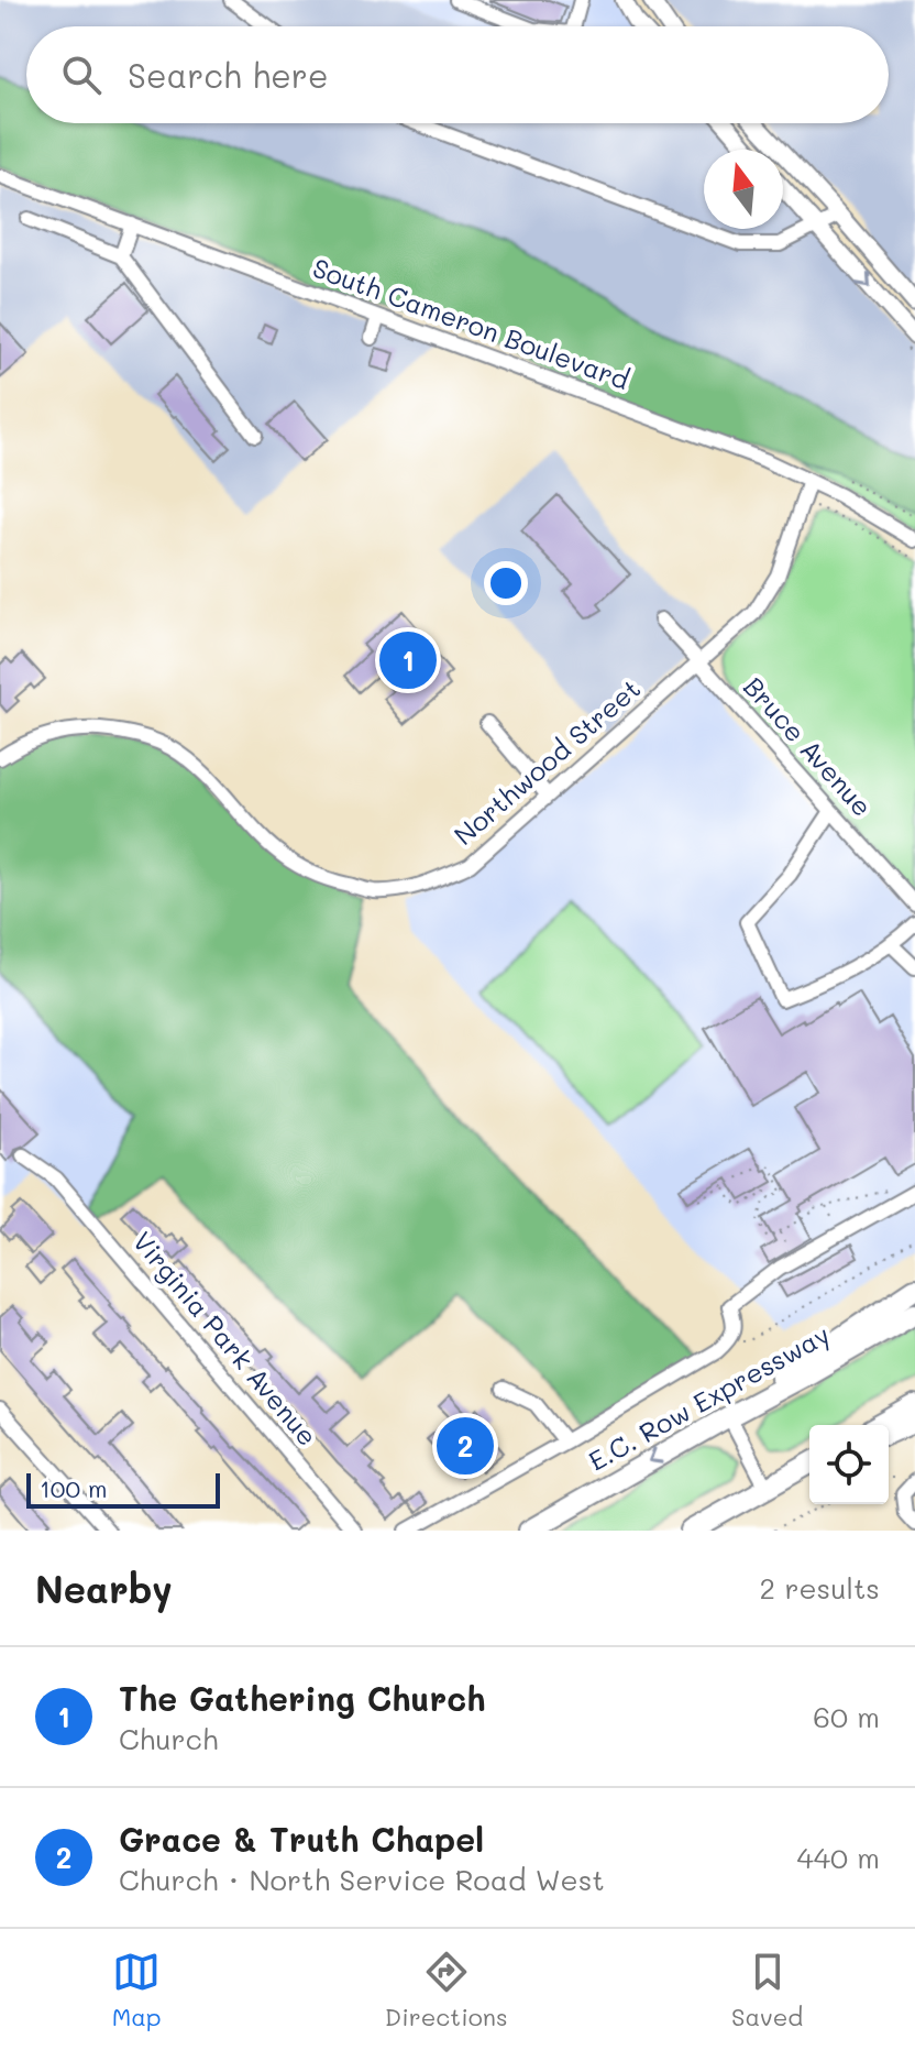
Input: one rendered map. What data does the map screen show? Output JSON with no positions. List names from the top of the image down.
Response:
{
  "streets": {
    "highway": ["E.C. Row Expressway"],
    "street": [
      "South Cameron Boulevard",
      "Bruce Avenue",
      "Northwood Street",
      "Virginia Park Avenue"
    ]
  },
  "crossings": [
    ["South Cameron Boulevard", "Northwood Street"],
    ["Bruce Avenue", "Northwood Street"]
  ],
  "scale_bar": "100 m",
  "north": "top",
  "page": {
    "search": "Search here",
    "pins": ["1", "2"],
    "scale": "100 m",
    "heading": ["Nearby", "2 results"],
    "list": [
      {
        "mark": "1",
        "name": "The Gathering Church",
        "note": "Church",
        "value": "60 m"
      },
      {
        "mark": "2",
        "name": "Grace & Truth Chapel",
        "note": "Church · North Service Road West",
        "value": "440 m"
      }
    ],
    "nav": ["Map", "Directions", "Saved"]
  }
}
